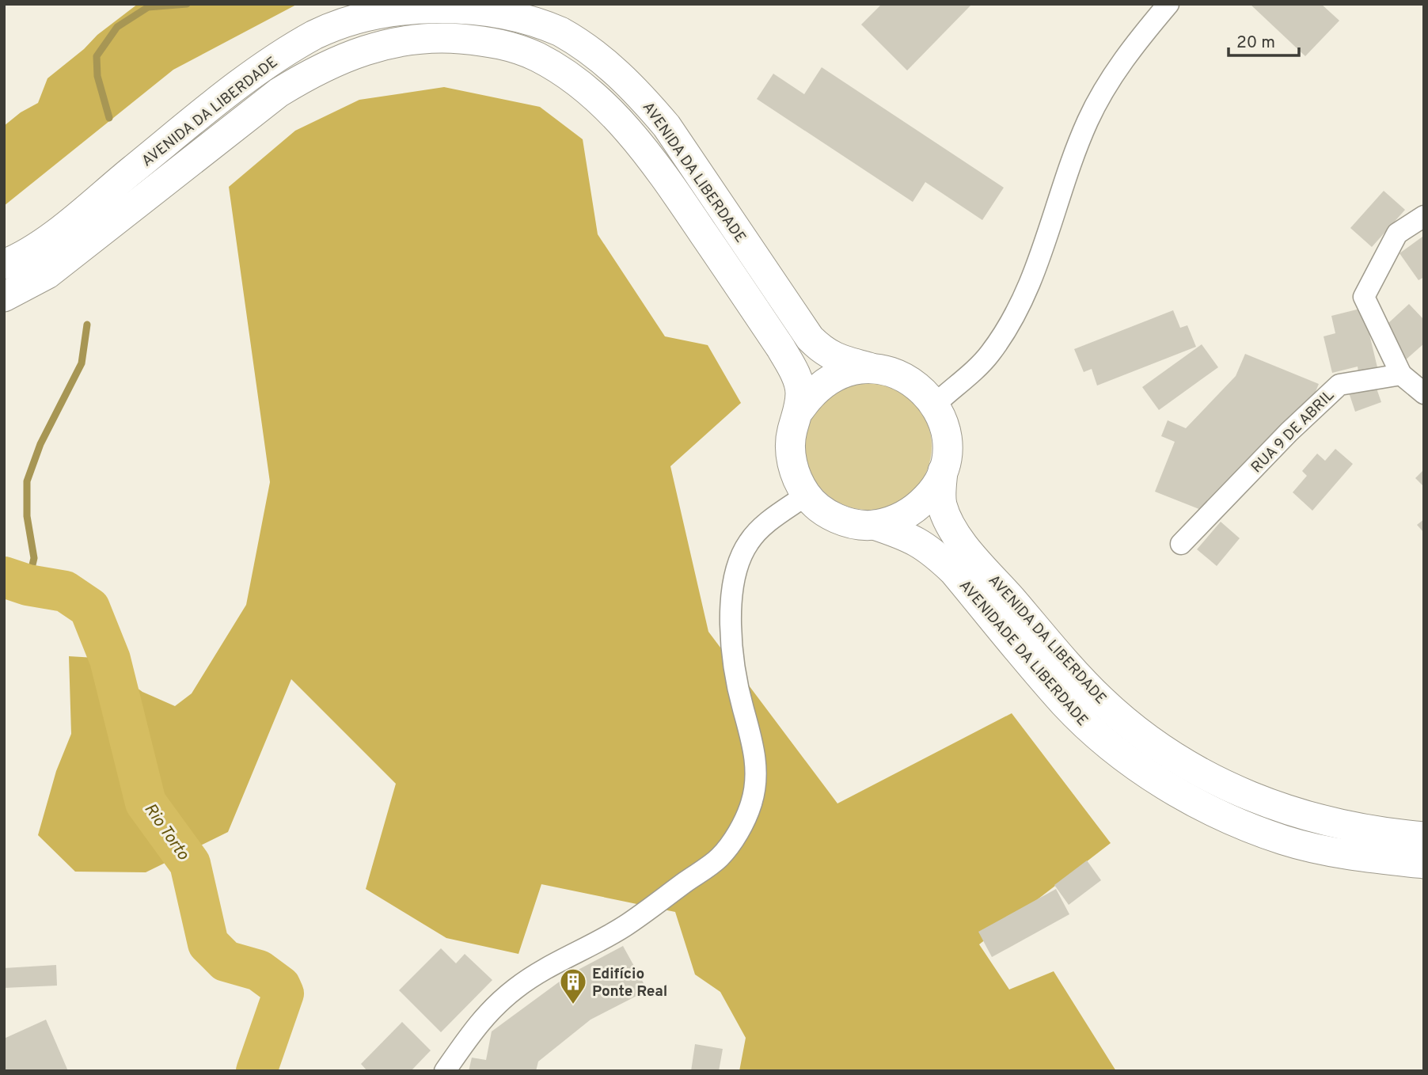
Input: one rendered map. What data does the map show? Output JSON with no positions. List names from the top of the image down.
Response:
{
  "streets": {
    "main road": ["AVENIDA DA LIBERDADE", "AVENIDADE DA LIBERDADE"],
    "street": ["RUA 9 DE ABRIL"]
  },
  "crossings": [
    ["AVENIDA DA LIBERDADE", "AVENIDADE DA LIBERDADE"]
  ],
  "water": ["Rio Torto"],
  "places": {
    "building": ["Edifício Ponte Real"]
  },
  "scale_bar": "20 m"
}
